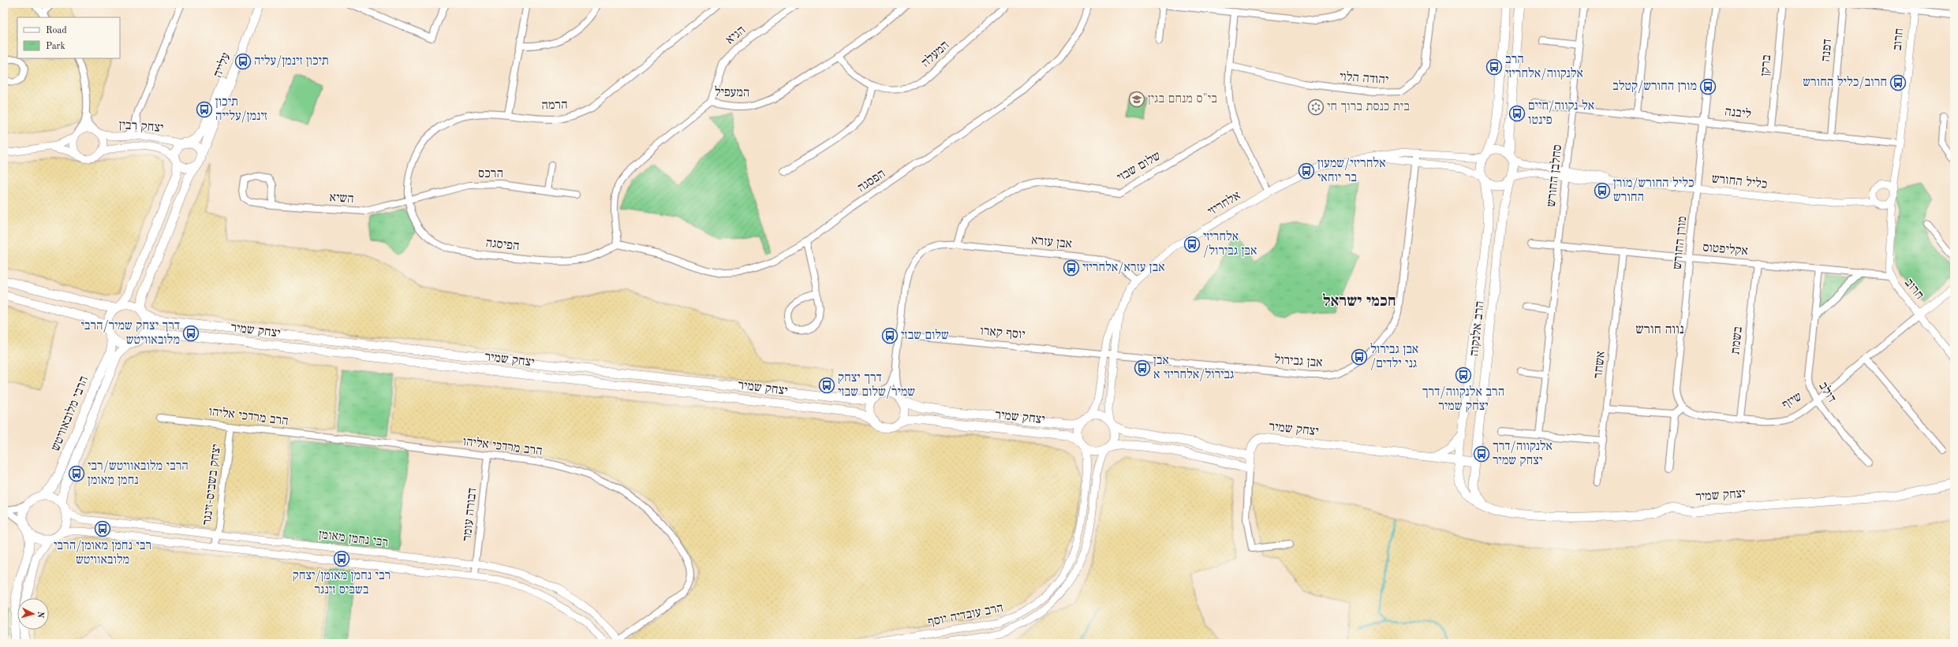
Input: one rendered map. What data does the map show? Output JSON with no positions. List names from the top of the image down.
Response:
{
  "streets": {
    "main road": [
      "עלייה",
      "הרב אלנקוה",
      "יצחק שמיר",
      "הרבי מלובאוויטש"
    ],
    "street": [
      "הגיא",
      "חרוב",
      "דפנה",
      "המעלה",
      "ברקן",
      "יהודה הלוי",
      "המעפיל",
      "הרמה",
      "ליבנה",
      "יצחק רבין",
      "שלום שבזי",
      "הרכס",
      "סחלבן החורש",
      "הפסגה",
      "כליל החורש",
      "השיא",
      "אלחריזי",
      "אבן עזרא",
      "מורן החורש",
      "הפיסגה",
      "אקליפטוס",
      "יוסף קארו",
      "בשמת",
      "אבן גבירול",
      "אשחר",
      "דולב",
      "שיזף",
      "הרב מרדכי אליהו",
      "יצחק בשביס-זינגר",
      "דבורה עומר",
      "רבי נחמן מאומן",
      "הרב עובדיה יוסף"
    ]
  },
  "crossings": [
    ["הגיא", "המעפיל"],
    ["חרוב", "ליבנה"],
    ["חרוב", "כליל החורש"],
    ["חרוב", "אקליפטוס"],
    ["חרוב", "שיזף"],
    ["דפנה", "ליבנה"],
    ["המעלה", "המעפיל"],
    ["עלייה", "יצחק רבין"],
    ["ברקן", "ליבנה"],
    ["המעפיל", "הפסגה"],
    ["המעפיל", "הפיסגה"],
    ["הרמה", "הרכס"],
    ["הרמה", "השיא"],
    ["הרמה", "הפיסגה"],
    ["ליבנה", "סחלבן החורש"],
    ["ליבנה", "מורן החורש"],
    ["שלום שבזי", "אבן עזרא"],
    ["הרכס", "השיא"],
    ["הרכס", "הפיסגה"],
    ["סחלבן החורש", "כליל החורש"],
    ["סחלבן החורש", "אקליפטוס"],
    ["הפסגה", "הפיסגה"],
    ["כליל החורש", "אלחריזי"],
    ["כליל החורש", "מורן החורש"],
    ["כליל החורש", "הרב אלנקוה"],
    ["השיא", "הפיסגה"],
    ["אלחריזי", "אבן עזרא"],
    ["אלחריזי", "הרב אלנקוה"],
    ["אלחריזי", "יצחק שמיר"],
    ["אלחריזי", "יוסף קארו"],
    ["אלחריזי", "אבן גבירול"],
    ["אלחריזי", "הרב עובדיה יוסף"],
    ["מורן החורש", "אקליפטוס"],
    ["מורן החורש", "שיזף"],
    ["אקליפטוס", "בשמת"],
    ["אקליפטוס", "אשחר"],
    ["אקליפטוס", "דולב"],
    ["הרב אלנקוה", "יצחק שמיר"],
    ["יצחק שמיר", "הרבי מלובאוויטש"],
    ["יצחק שמיר", "הרב עובדיה יוסף"],
    ["יוסף קארו", "אבן גבירול"],
    ["בשמת", "שיזף"],
    ["דולב", "שיזף"],
    ["הרבי מלובאוויטש", "רבי נחמן מאומן"],
    ["הרב מרדכי אליהו", "יצחק בשביס-זינגר"],
    ["הרב מרדכי אליהו", "דבורה עומר"],
    ["הרב מרדכי אליהו", "רבי נחמן מאומן"],
    ["יצחק בשביס-זינגר", "רבי נחמן מאומן"],
    ["דבורה עומר", "רבי נחמן מאומן"]
  ],
  "districts": ["חכמי ישראל", "נווה חורש"],
  "places": {
    "bus stop": [
      "תיכון זינמן/עליה",
      "הרב אלנקווה/אלחריזי",
      "חרוב/כליל החורש",
      "מורן החורש/קטלב",
      "תיכון זינמן/עלייה",
      "אל נקווה/חיים פינטו",
      "אלחריזי/שמעון בר יוחאי",
      "כליל החורש/מורן החורש",
      "אלחריזי /אבן גבירול",
      "אבן עזרא/אלחריזי",
      "דרך יצחק שמיר/הרבי מלובאוויטש",
      "שלום שבזי",
      "אבן גבירול /גני ילדים",
      "אבן גבירול/אלחריזי א",
      "הרב אלנקווה/דרך יצחק שמיר",
      "דרך יצחק שמיר/שלום שבזי",
      "אלנקווה/דרך יצחק שמיר",
      "הרבי מלובאוויטש/רבי נחמן מאומן",
      "רבי נחמן מאומן/הרבי מלובאוויטש",
      "רבי נחמן מאומן/יצחק בשביס זינגר"
    ],
    "school or university": ["בי\"ס מנחם בגין"],
    "synagogue": ["בית כנסת ברוך חי"]
  },
  "legend": ["Road", "Park"],
  "north": "right"
}
